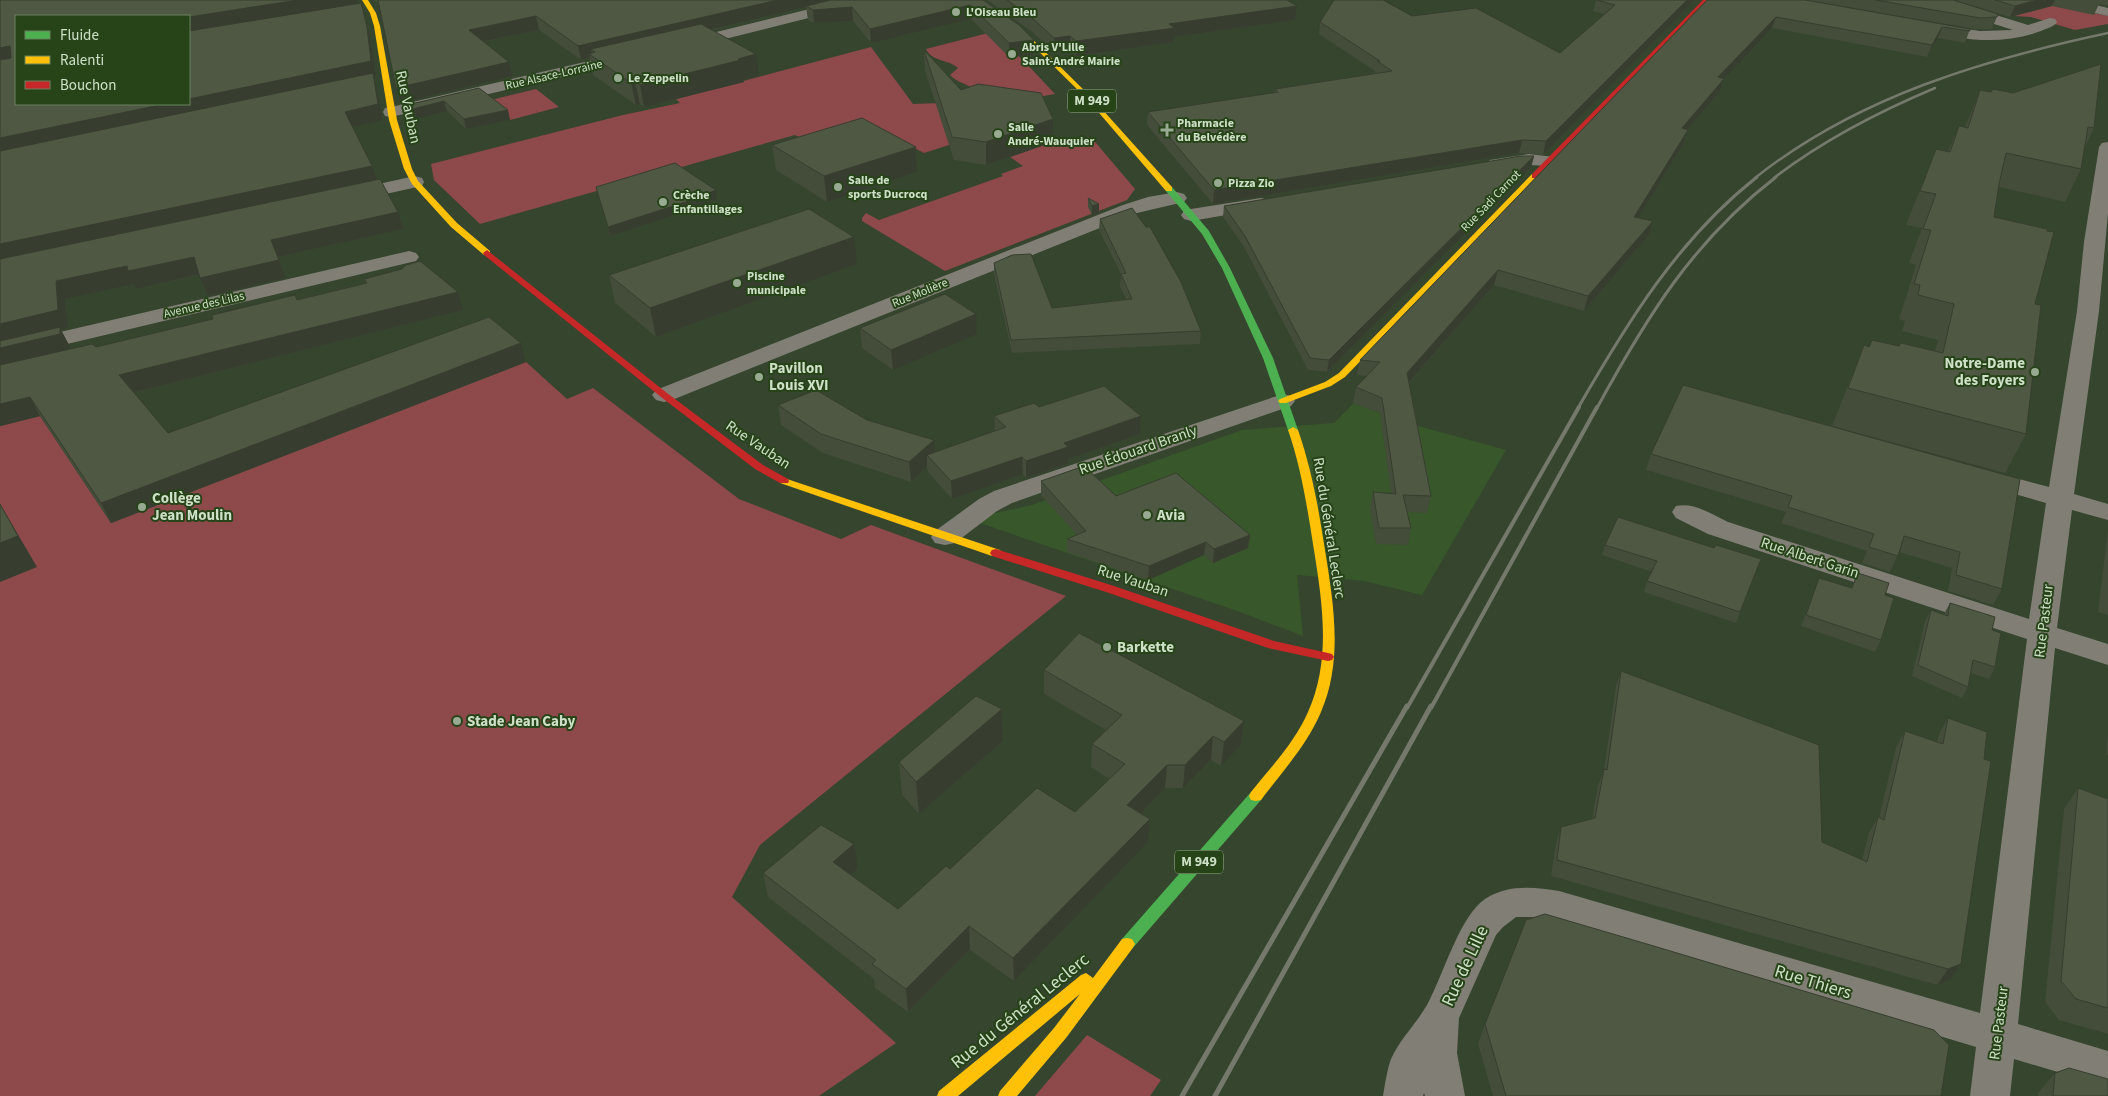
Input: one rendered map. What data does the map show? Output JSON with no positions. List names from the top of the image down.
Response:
{
  "streets": {
    "street": [
      "Rue Alsace-Lorraine",
      "M 949",
      "Rue Vauban",
      "Rue Sadi Carnot",
      "Rue Molière",
      "Avenue des Lilas",
      "Rue Édouard Branly",
      "Rue du Général Leclerc",
      "Rue Albert Garin",
      "Rue Pasteur",
      "Rue de Lille",
      "Rue Thiers"
    ]
  },
  "crossings": [
    ["Rue Alsace-Lorraine", "Rue Vauban"],
    ["Rue Vauban", "Rue Molière"],
    ["Rue Vauban", "Rue Édouard Branly"],
    ["Rue Vauban", "Rue du Général Leclerc"],
    ["Rue Sadi Carnot", "Rue Édouard Branly"],
    ["Rue Sadi Carnot", "Rue du Général Leclerc"],
    ["Rue Molière", "Rue du Général Leclerc"],
    ["Rue Édouard Branly", "Rue du Général Leclerc"],
    ["Rue Albert Garin", "Rue Pasteur"],
    ["Rue Pasteur", "Rue Thiers"],
    ["Rue de Lille", "Rue Thiers"]
  ],
  "places": {
    "other": [
      "L'Oiseau Bleu",
      "Abris V'Lille Saint-André Mairie",
      "Le Zeppelin",
      "Salle André-Wauquier",
      "Pizza Zio",
      "Salle de sports Ducrocq",
      "Crèche Enfantillages",
      "Piscine municipale",
      "Notre-Dame des Foyers",
      "Pavillon Louis XVI",
      "Collège Jean Moulin",
      "Avia",
      "Barkette",
      "Stade Jean Caby"
    ],
    "health": ["Pharmacie du Belvédère"]
  },
  "legend": ["Fluide", "Ralenti", "Bouchon"]
}
